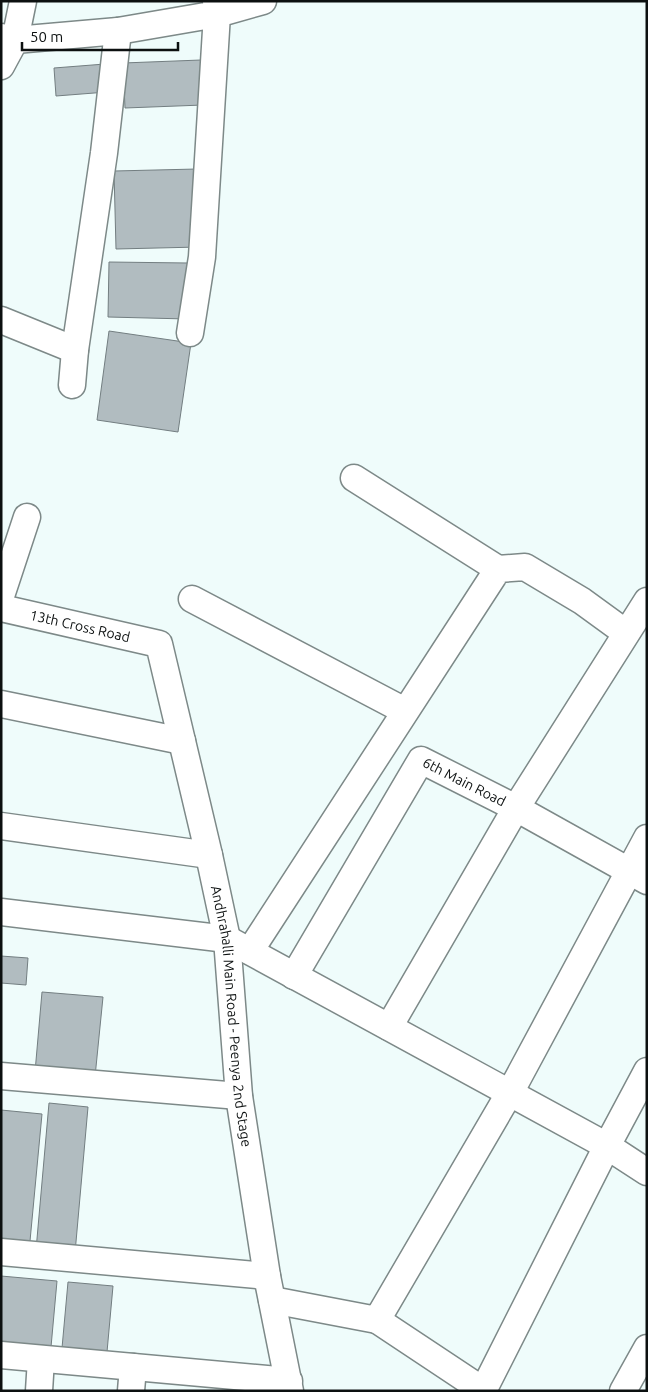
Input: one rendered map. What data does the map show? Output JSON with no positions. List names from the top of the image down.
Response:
{
  "streets": {
    "street": ["13th Cross Road", "6th Main Road", "Andhrahalli Main Road - Peenya 2nd Stage"]
  },
  "crossings": [
    ["13th Cross Road", "Andhrahalli Main Road - Peenya 2nd Stage"]
  ],
  "scale_bar": "50 m"
}
